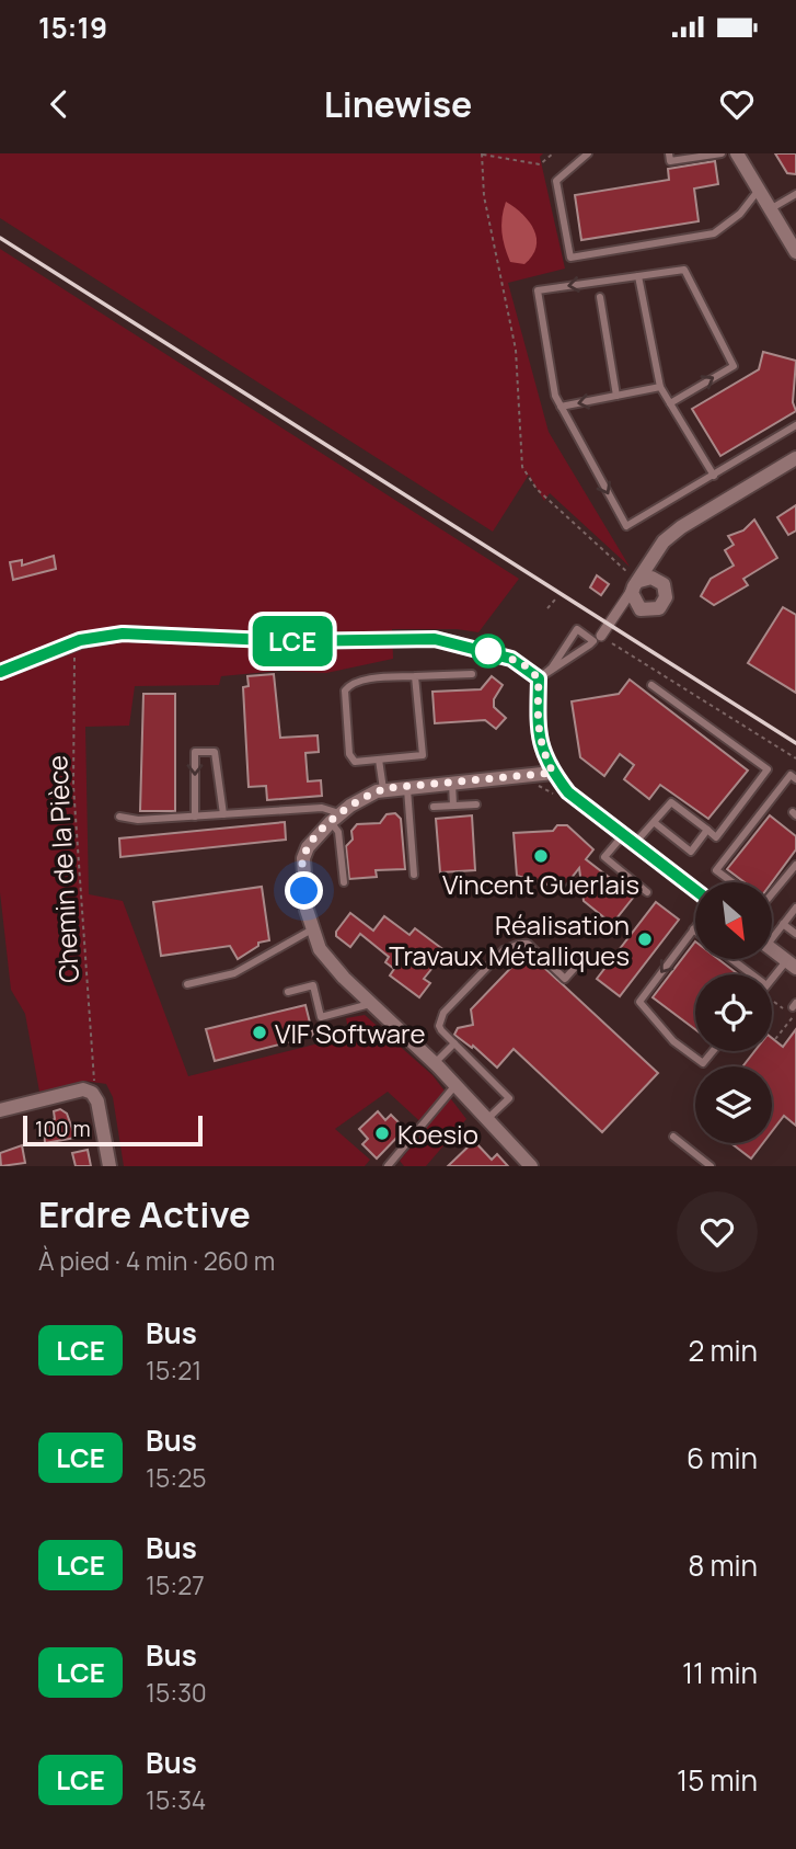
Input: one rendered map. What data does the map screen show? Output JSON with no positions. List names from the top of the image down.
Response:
{
  "streets": {
    "path": ["Chemin de la Pièce"]
  },
  "places": [
    "Vincent Guerlais",
    "Réalisation Travaux Métalliques",
    "VIF Software",
    "Koesio"
  ],
  "lines": ["bus line LCE"],
  "scale_bar": "100 m",
  "north": "bottom right",
  "page": {
    "status": "15:19",
    "header": "Linewise",
    "on_map": "LCE",
    "scale": "100 m",
    "heading": ["Erdre Active", "À pied · 4 min · 260 m"],
    "list": [
      {
        "mark": "LCE",
        "name": "Bus",
        "note": "15:21",
        "value": "2 min"
      },
      {
        "mark": "LCE",
        "name": "Bus",
        "note": "15:25",
        "value": "6 min"
      },
      {
        "mark": "LCE",
        "name": "Bus",
        "note": "15:27",
        "value": "8 min"
      },
      {
        "mark": "LCE",
        "name": "Bus",
        "note": "15:30",
        "value": "11 min"
      },
      {
        "mark": "LCE",
        "name": "Bus",
        "note": "15:34",
        "value": "15 min"
      }
    ]
  }
}
